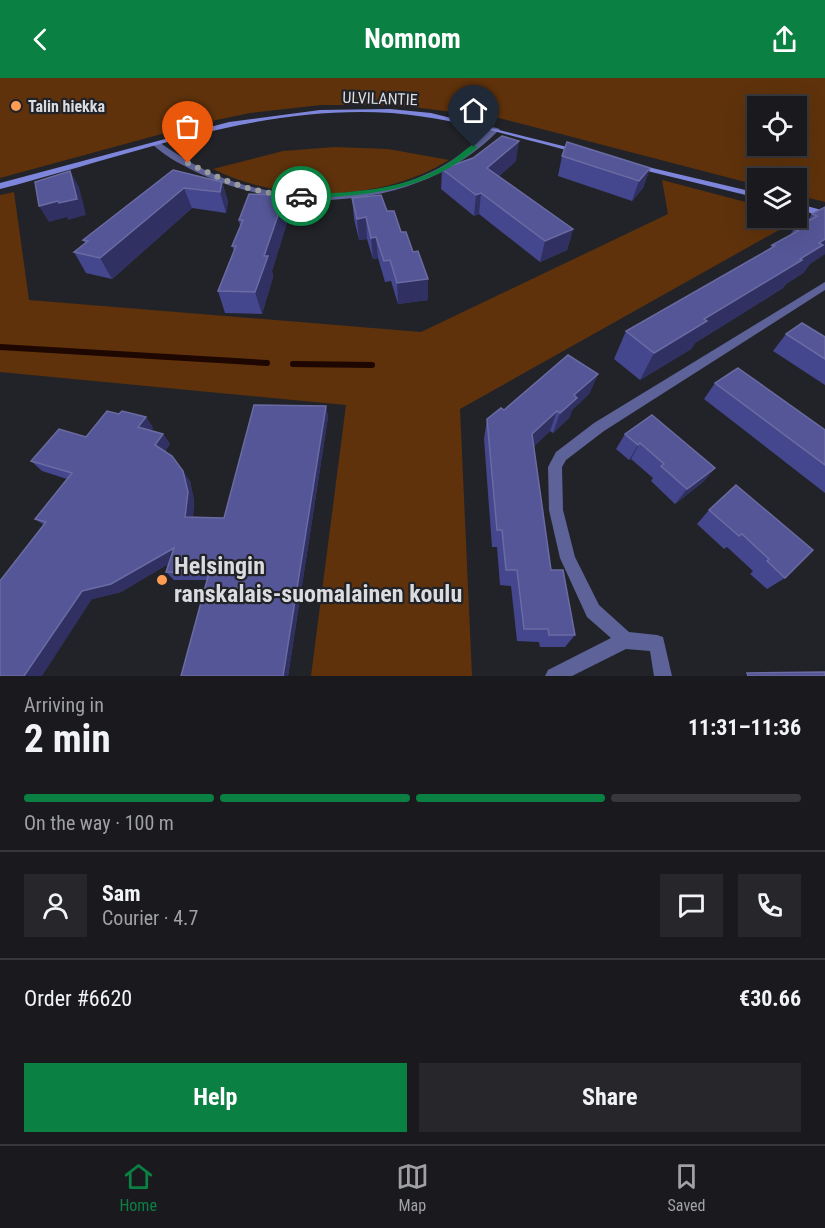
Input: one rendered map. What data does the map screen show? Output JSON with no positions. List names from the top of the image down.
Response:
{
  "streets": {
    "street": ["ULVILANTIE"]
  },
  "places": ["Talin hiekka", "Helsingin ranskalais-suomalainen koulu"],
  "page": {
    "header": "Nomnom",
    "heading": ["2 min", "Arriving in", "11:31–11:36"],
    "panel": [
      "Sam",
      "Courier · 4.7",
      "Order #6620",
      "€30.66"
    ],
    "bar": "On the way · 100 m",
    "buttons": ["Help", "Share"],
    "tabs": ["Home", "Map", "Saved"]
  }
}
